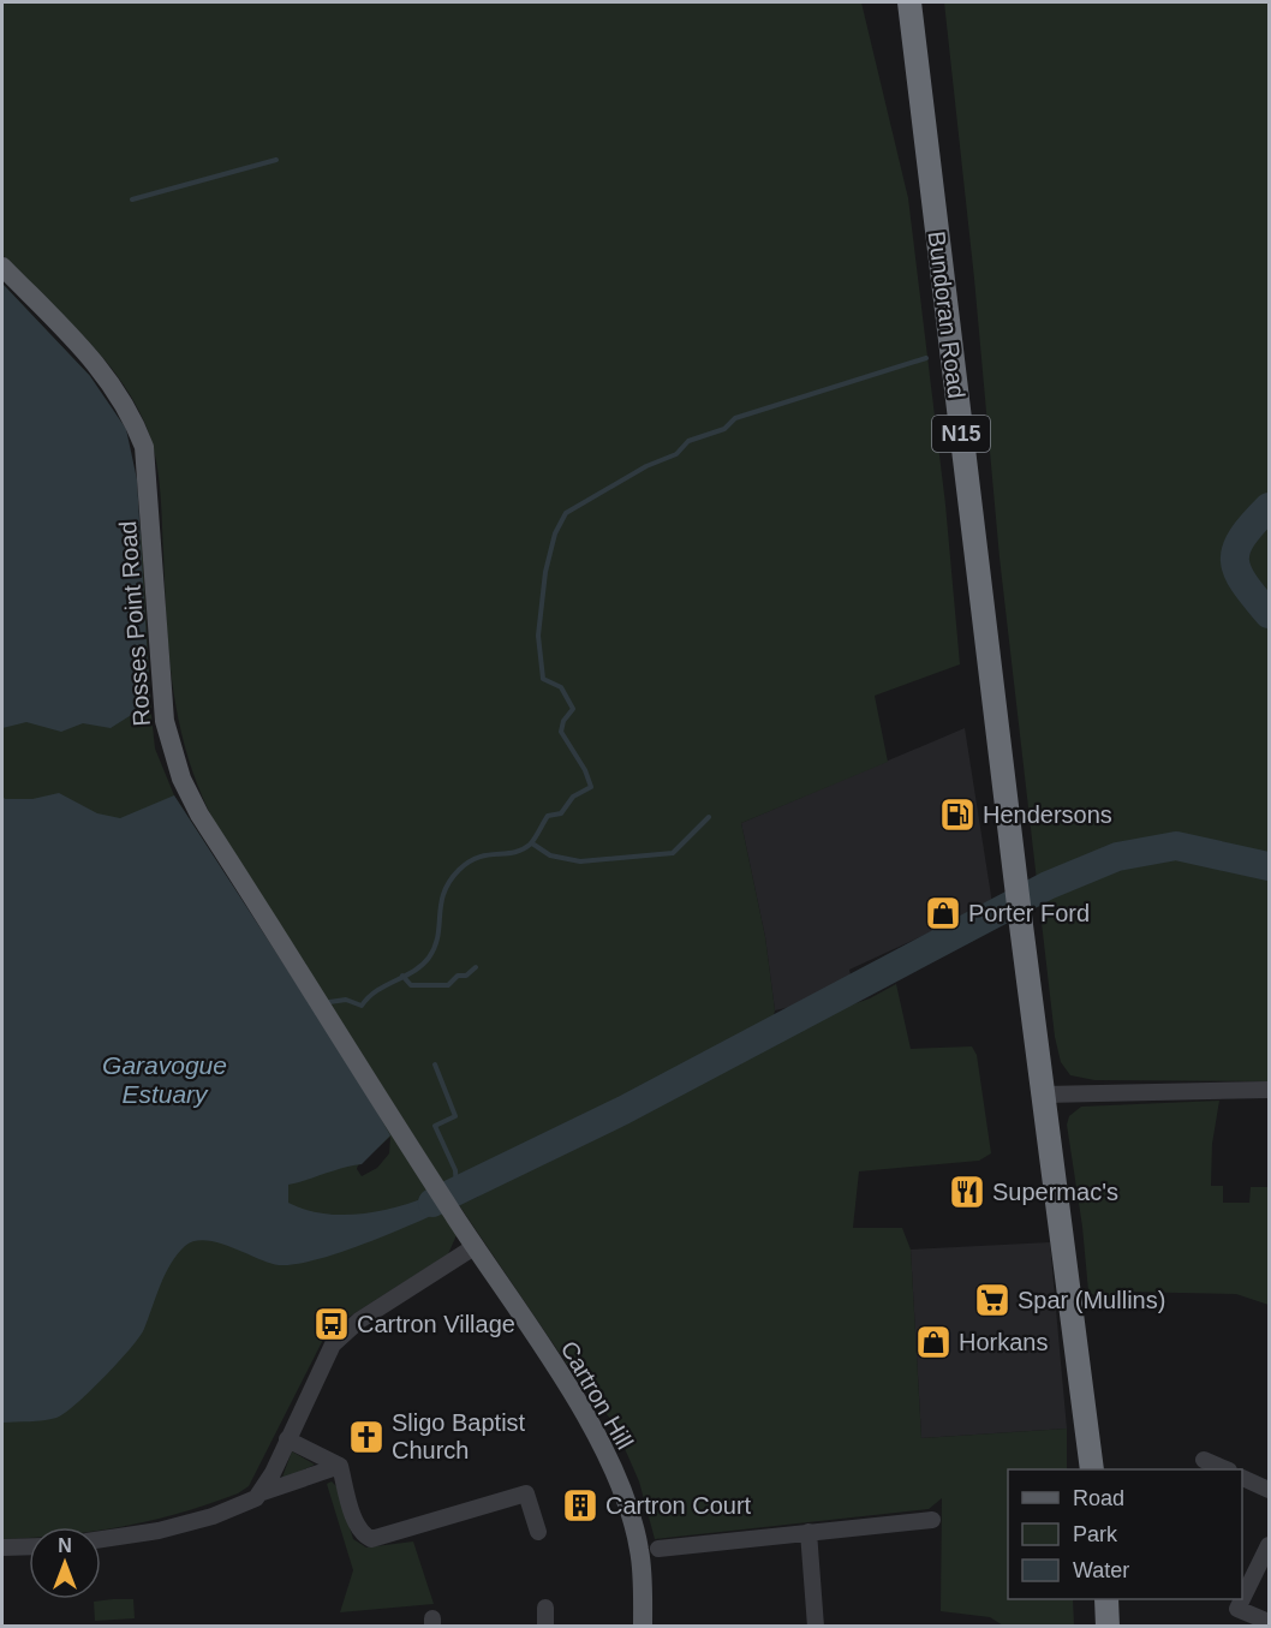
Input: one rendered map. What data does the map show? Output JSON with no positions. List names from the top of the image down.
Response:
{
  "streets": {
    "highway": ["Bundoran Road", "N15"],
    "main road": ["Rosses Point Road", "Cartron Hill"]
  },
  "crossings": [
    ["Bundoran Road", "N15"],
    ["Rosses Point Road", "Cartron Hill"]
  ],
  "water": ["Garavogue Estuary"],
  "places": {
    "fuel station": ["Hendersons"],
    "shop": ["Porter Ford", "Horkans"],
    "restaurant": ["Supermac's"],
    "supermarket": ["Spar (Mullins)"],
    "bus stop": ["Cartron Village"],
    "church": ["Sligo Baptist Church"],
    "building": ["Cartron Court"]
  },
  "legend": ["Road", "Park", "Water"],
  "north": "top"
}
